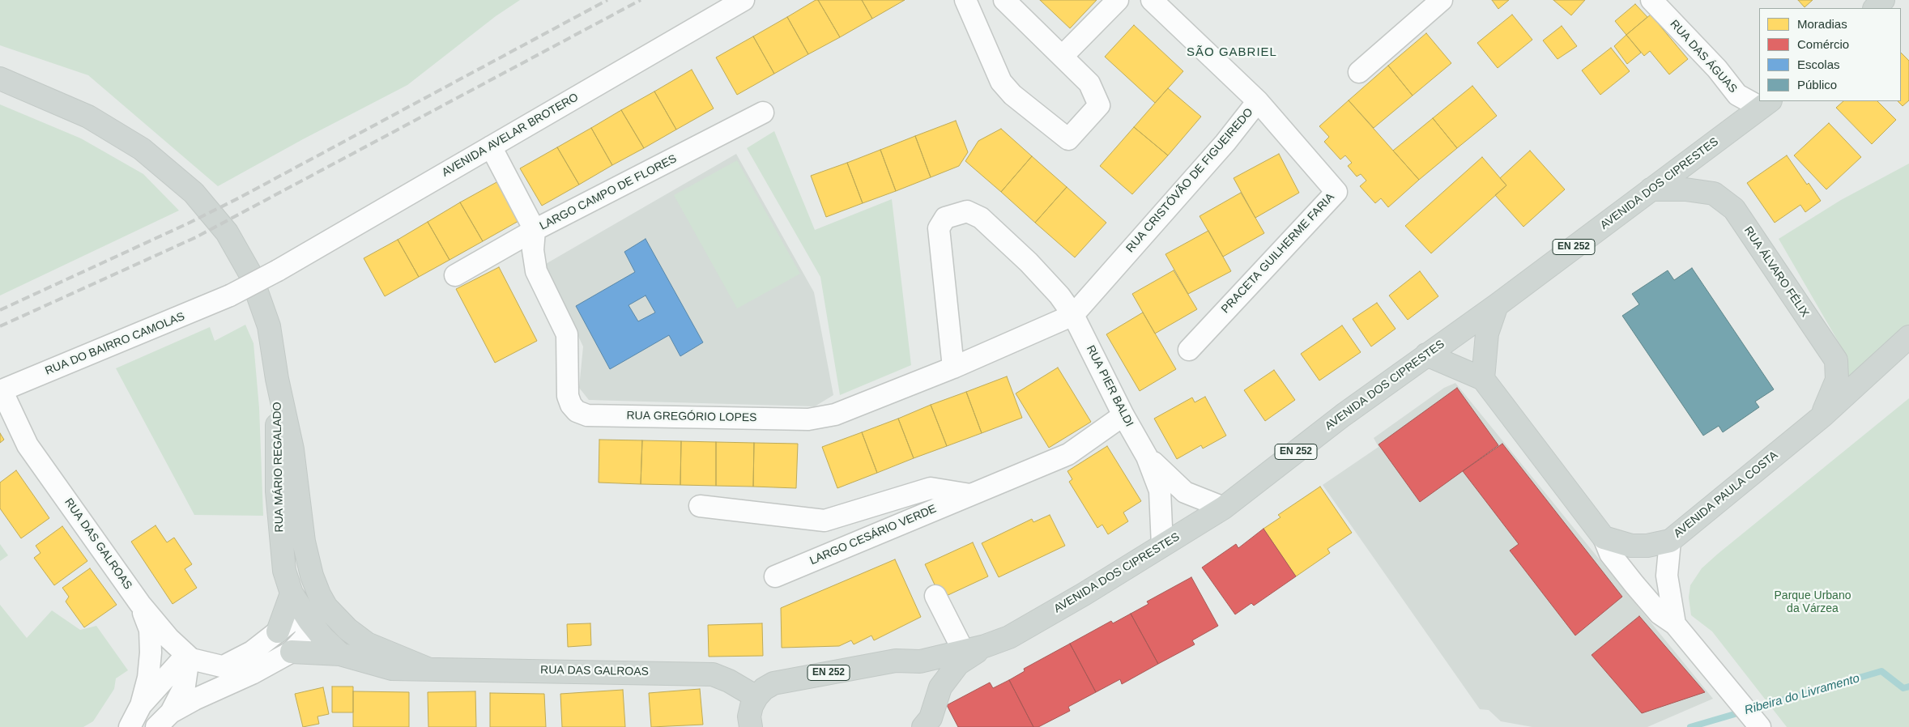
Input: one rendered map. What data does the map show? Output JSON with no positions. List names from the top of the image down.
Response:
{
  "streets": {
    "main road": [
      "AVENIDA DOS CIPRESTES",
      "EN 252",
      "RUA ÁLVARO FÉLIX",
      "RUA MÁRIO REGALADO",
      "AVENIDA PAULA COSTA",
      "RUA DAS GALROAS"
    ],
    "street": [
      "RUA DAS ÁGUAS",
      "AVENIDA AVELAR BROTERO",
      "RUA CRISTÓVÃO DE FIGUEIREDO",
      "LARGO CAMPO DE FLORES",
      "PRACETA GUILHERME FARIA",
      "RUA DO BAIRRO CAMOLAS",
      "RUA PIER BALDI",
      "RUA GREGÓRIO LOPES",
      "LARGO CESÁRIO VERDE"
    ]
  },
  "crossings": [
    ["RUA DAS ÁGUAS", "AVENIDA DOS CIPRESTES"],
    ["AVENIDA AVELAR BROTERO", "RUA DO BAIRRO CAMOLAS"],
    ["RUA CRISTÓVÃO DE FIGUEIREDO", "PRACETA GUILHERME FARIA"],
    ["RUA CRISTÓVÃO DE FIGUEIREDO", "RUA PIER BALDI"],
    ["RUA CRISTÓVÃO DE FIGUEIREDO", "RUA GREGÓRIO LOPES"],
    ["AVENIDA DOS CIPRESTES", "RUA ÁLVARO FÉLIX"],
    ["AVENIDA DOS CIPRESTES", "RUA PIER BALDI"],
    ["AVENIDA DOS CIPRESTES", "RUA DAS GALROAS"],
    ["LARGO CAMPO DE FLORES", "RUA GREGÓRIO LOPES"],
    ["RUA ÁLVARO FÉLIX", "AVENIDA PAULA COSTA"],
    ["RUA DO BAIRRO CAMOLAS", "RUA DAS GALROAS"],
    ["RUA PIER BALDI", "RUA GREGÓRIO LOPES"],
    ["RUA PIER BALDI", "LARGO CESÁRIO VERDE"],
    ["RUA MÁRIO REGALADO", "RUA DAS GALROAS"]
  ],
  "districts": ["SÃO GABRIEL"],
  "water": ["Ribeira do Livramento"],
  "parks": ["Parque Urbano da Várzea"],
  "legend": [
    "Moradias",
    "Comércio",
    "Escolas",
    "Público"
  ]
}
